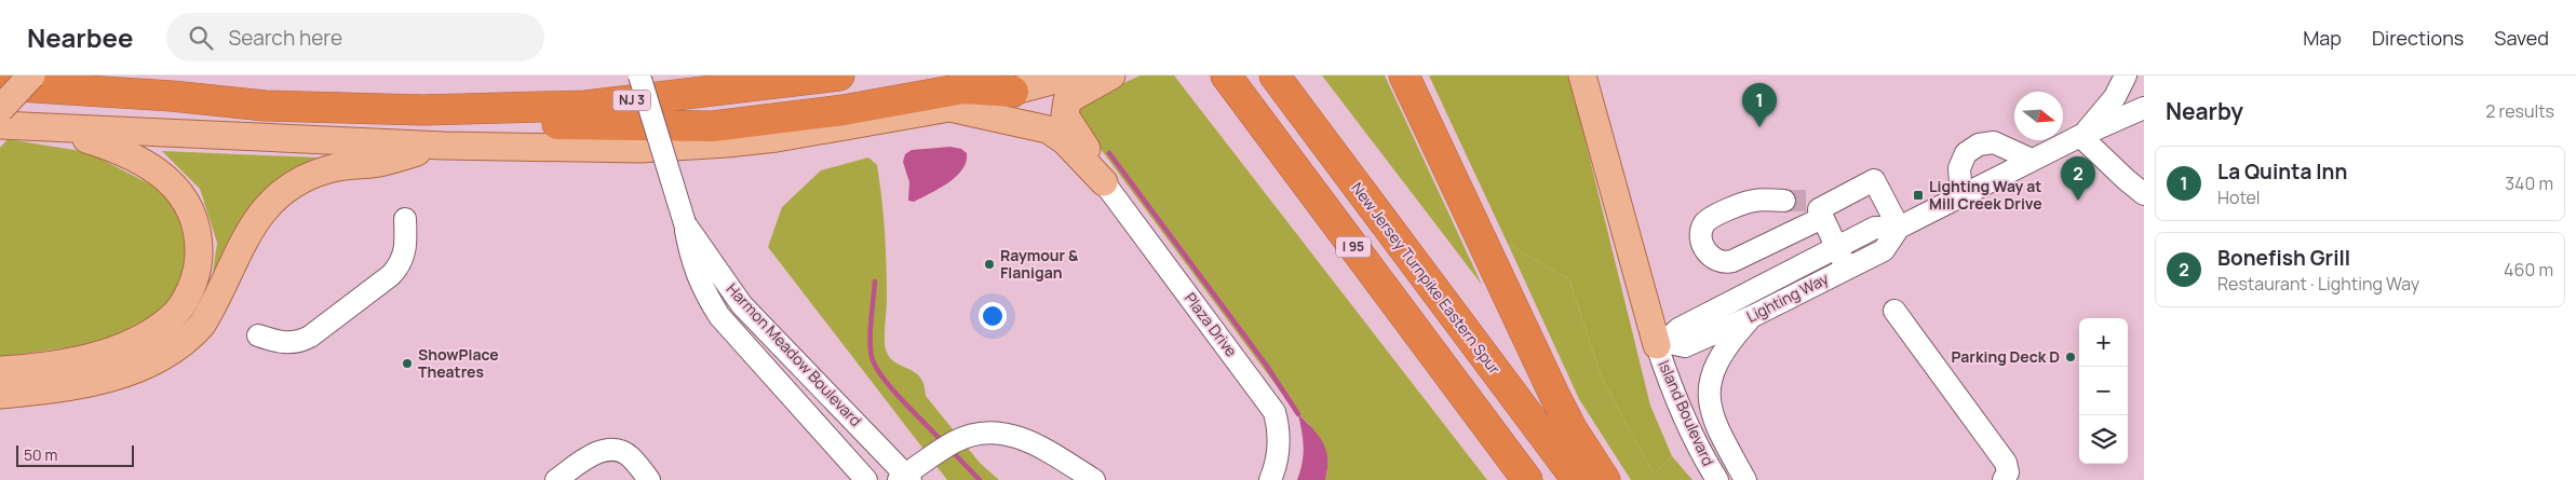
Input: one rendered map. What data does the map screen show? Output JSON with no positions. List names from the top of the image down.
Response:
{
  "streets": {
    "highway": ["NJ 3", "I 95", "New Jersey Turnpike Eastern Spur"],
    "street": [
      "Lighting Way",
      "Plaza Drive",
      "Harmon Meadow Boulevard",
      "Island Boulevard"
    ]
  },
  "crossings": [
    ["Lighting Way", "Island Boulevard"]
  ],
  "places": {
    "transit": ["Lighting Way at Mill Creek Drive"],
    "other": ["Raymour & Flanigan", "Parking Deck D", "ShowPlace Theatres"]
  },
  "scale_bar": "50 m",
  "north": "right",
  "page": {
    "header": "Nearbee",
    "search": "Search here",
    "nav": ["Map", "Directions", "Saved"],
    "heading": ["Nearby", "2 results"],
    "pins": ["1", "2"],
    "list": [
      {
        "mark": "1",
        "name": "La Quinta Inn",
        "note": "Hotel",
        "value": "340 m"
      },
      {
        "mark": "2",
        "name": "Bonefish Grill",
        "note": "Restaurant · Lighting Way",
        "value": "460 m"
      }
    ],
    "map_buttons": ["+", "−"],
    "scale": "50 m"
  }
}
